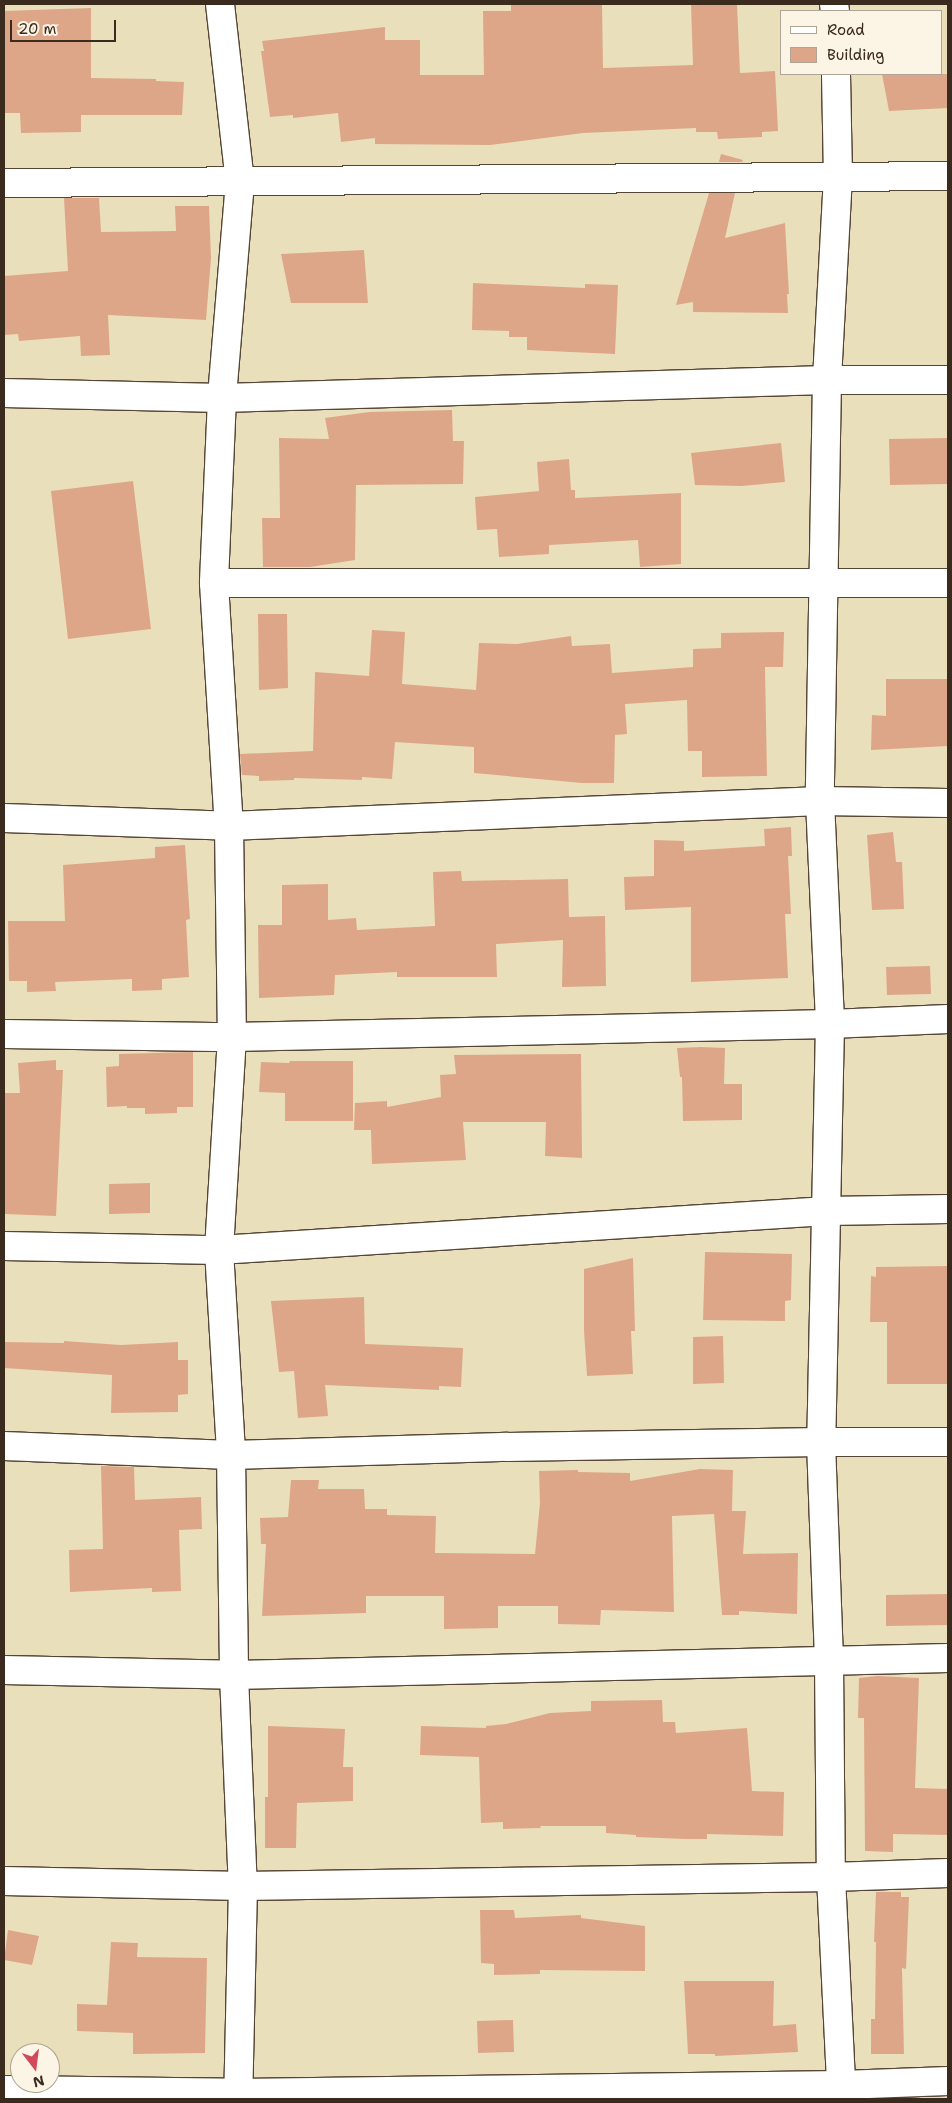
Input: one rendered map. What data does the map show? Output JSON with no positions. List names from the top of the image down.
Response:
{
  "legend": ["Road", "Building"],
  "scale_bar": "20 m",
  "north": "bottom"
}
